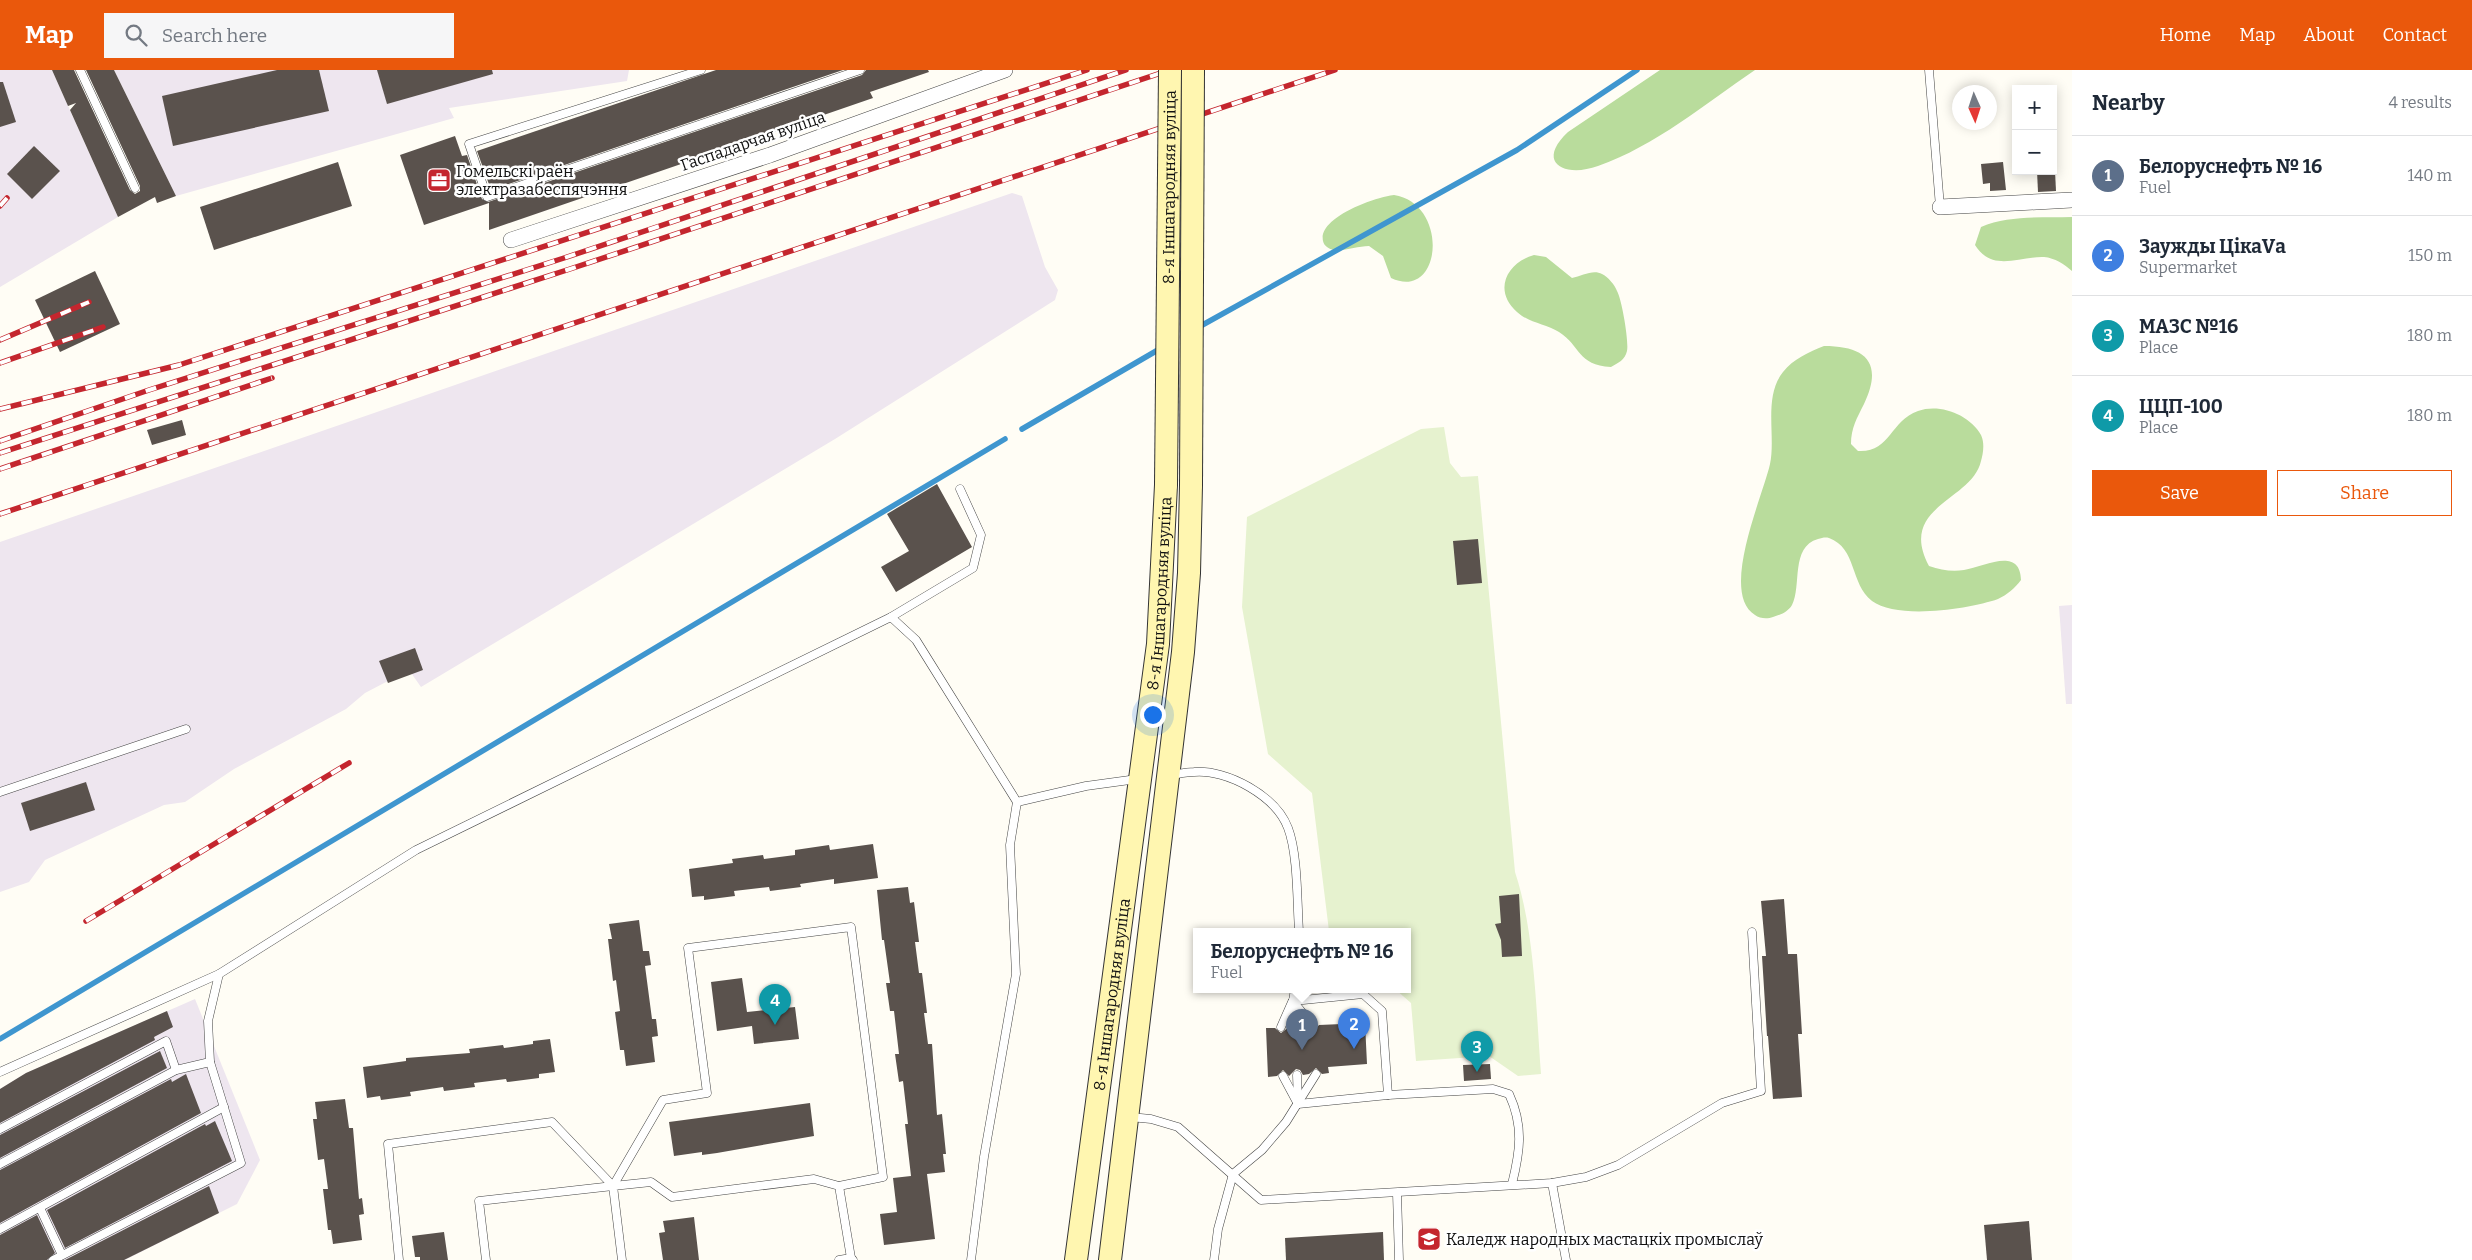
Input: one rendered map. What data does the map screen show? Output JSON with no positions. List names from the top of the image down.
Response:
{
  "streets": {
    "main road": ["8-я Іншагародняя вуліца"],
    "street": ["Гаспадарчая вуліца"]
  },
  "places": {
    "office": ["Гомельскі раён электразабеспячэння"],
    "school or university": ["Каледж народных мастацкіх промыслаў"]
  },
  "north": "bottom",
  "page": {
    "header": "Map",
    "search": "Search here",
    "nav": [
      "Home",
      "Map",
      "About",
      "Contact"
    ],
    "heading": ["Nearby", "4 results"],
    "map_buttons": ["+", "−"],
    "list": [
      {
        "mark": "1",
        "name": "Белоруснефть № 16",
        "note": "Fuel",
        "value": "140 m"
      },
      {
        "mark": "2",
        "name": "Заужды ЦікаVа",
        "note": "Supermarket",
        "value": "150 m"
      },
      {
        "mark": "3",
        "name": "МАЗС №16",
        "note": "Place",
        "value": "180 m"
      },
      {
        "mark": "4",
        "name": "ЦЦП-100",
        "note": "Place",
        "value": "180 m"
      }
    ],
    "buttons": ["Save", "Share"],
    "popup": ["Белоруснефть № 16", "Fuel"],
    "pins": [
      "4",
      "2",
      "1",
      "3"
    ]
  }
}
